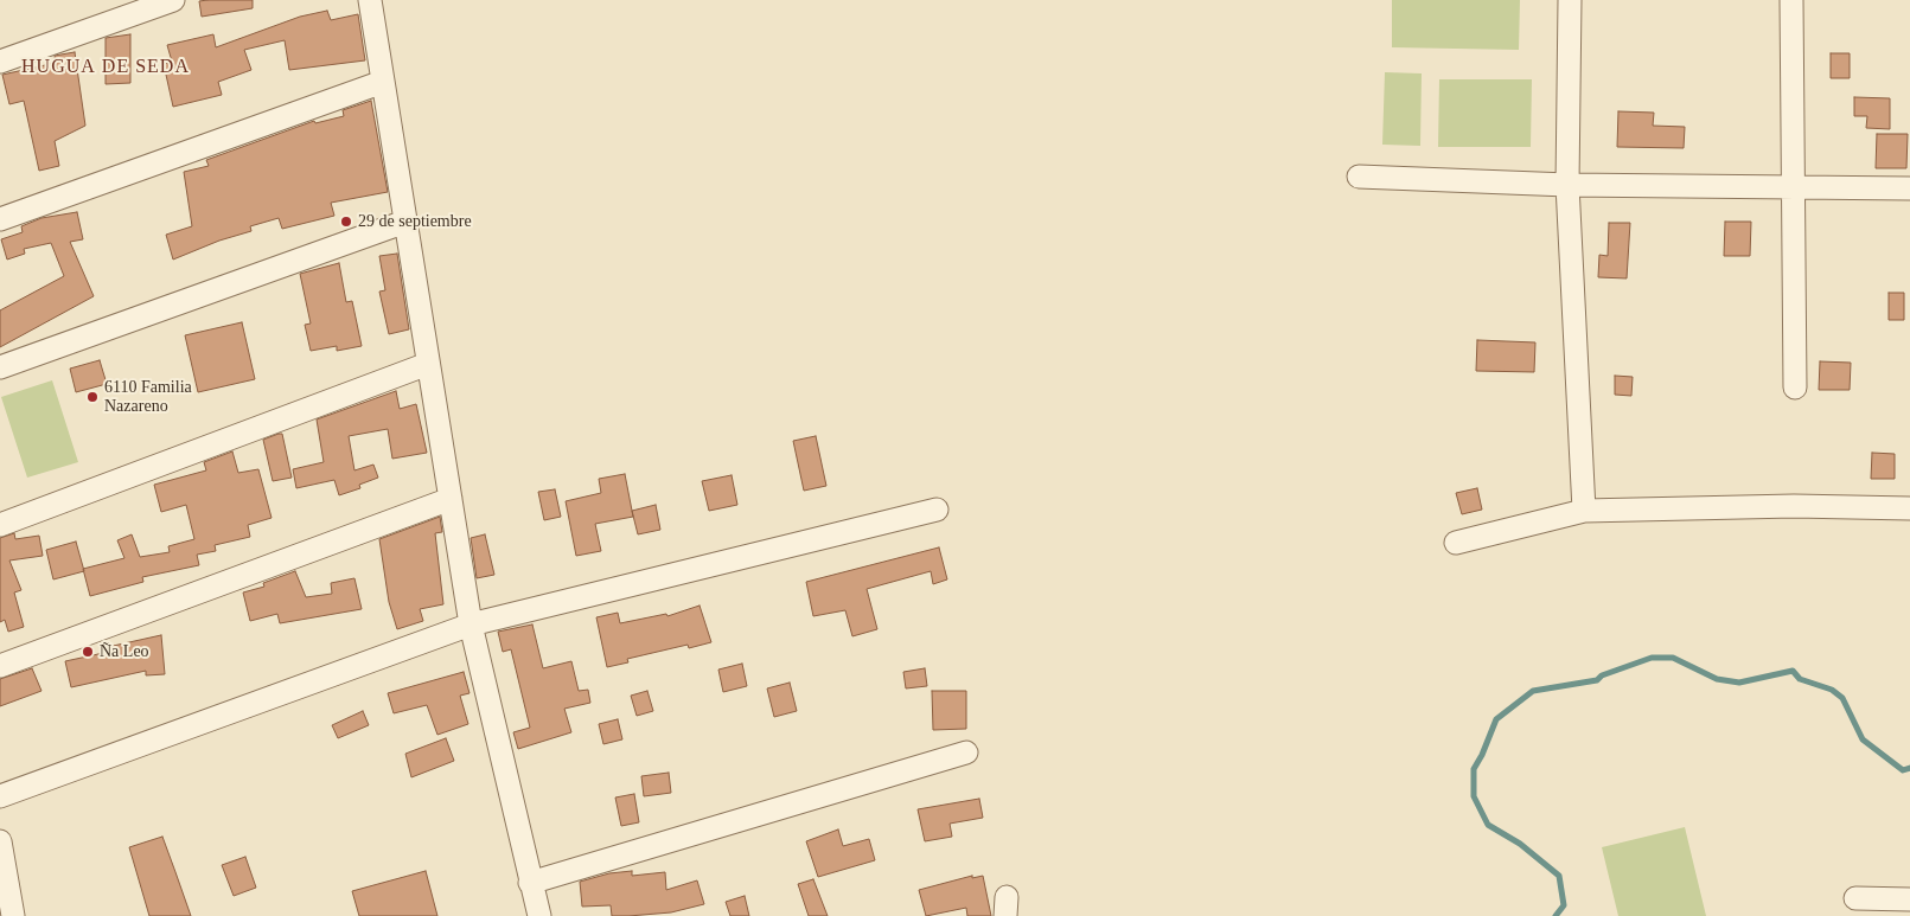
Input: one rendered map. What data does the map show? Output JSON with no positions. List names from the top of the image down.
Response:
{
  "districts": ["HUGUA DE SEDA"],
  "places": ["29 de septiembre", "6110 Familia Nazareno", "Ña Leo"]
}
